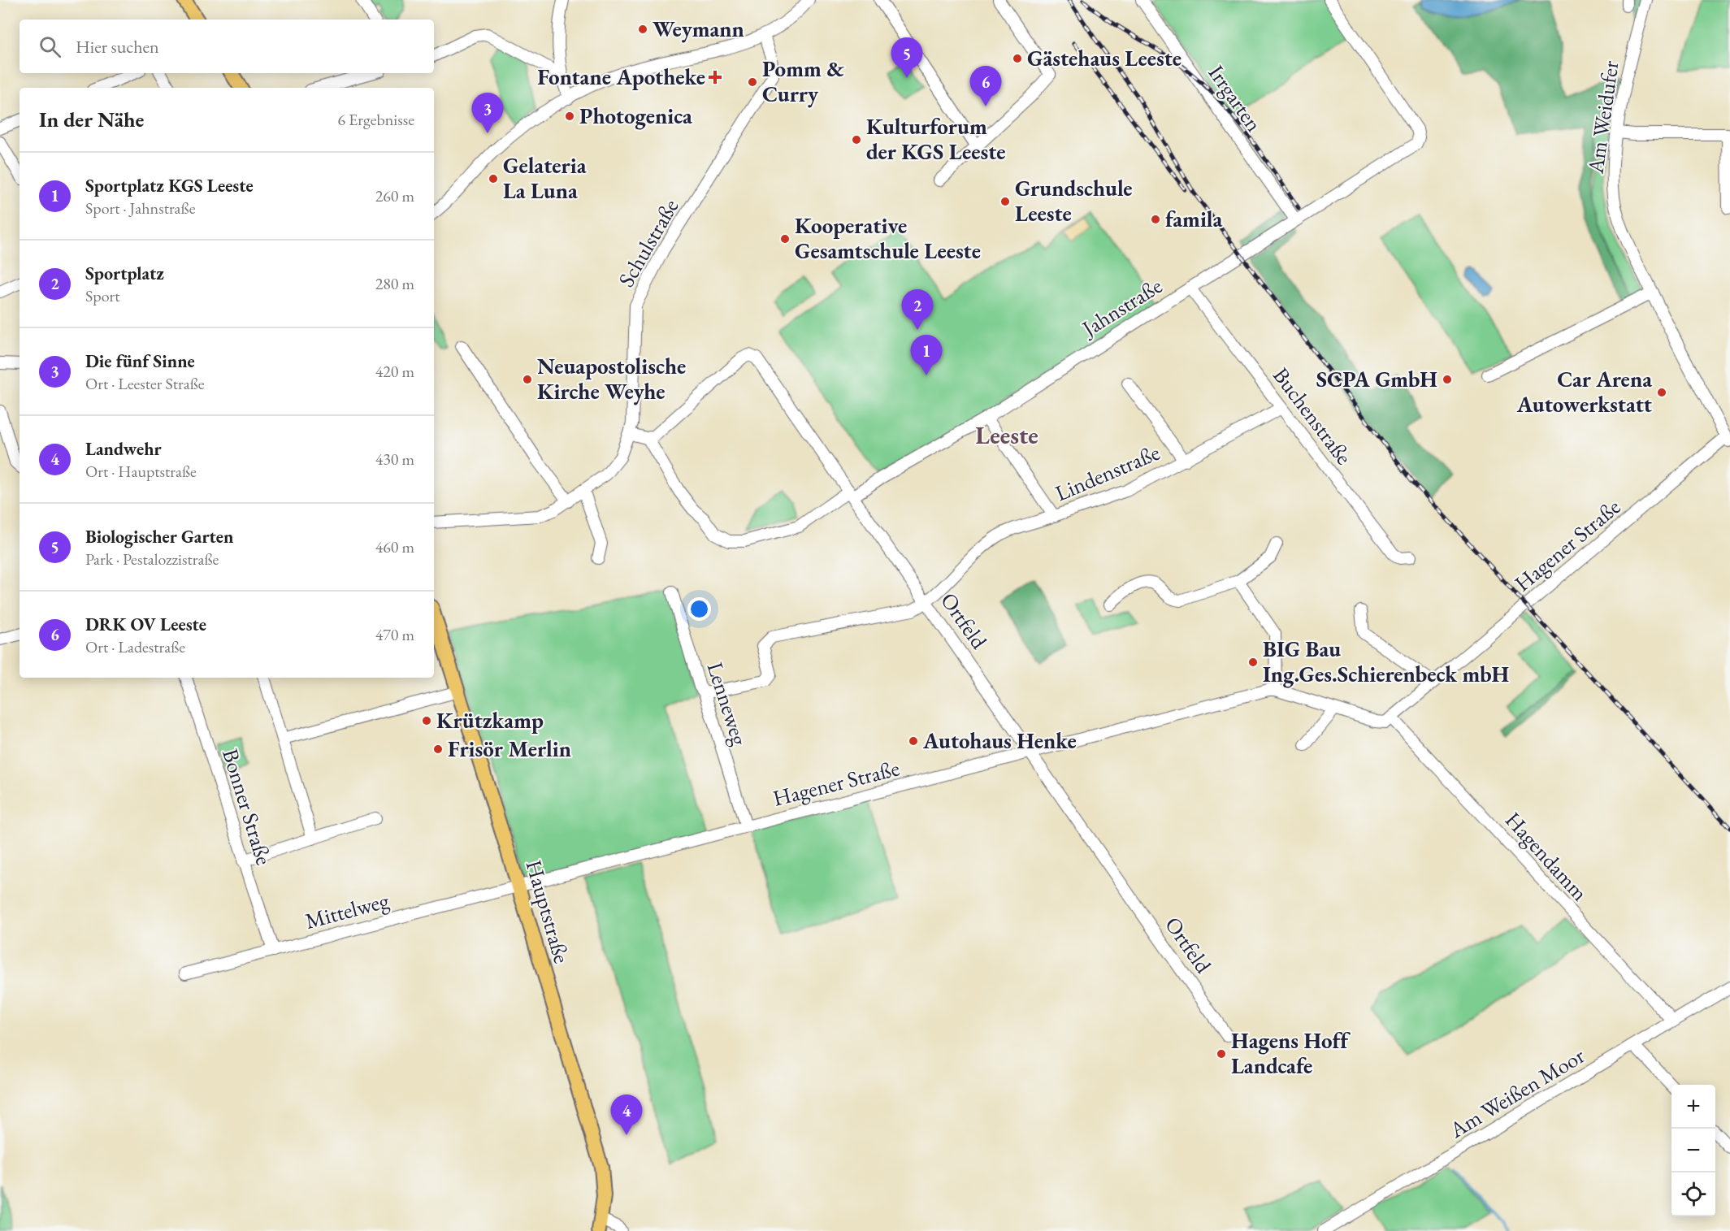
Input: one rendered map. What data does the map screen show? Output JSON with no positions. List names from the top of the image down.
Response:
{
  "streets": {
    "main road": ["Hauptstraße"],
    "street": [
      "Irrgarten",
      "Am Weidufer",
      "Schulstraße",
      "Jahnstraße",
      "Buchenstraße",
      "Lindenstraße",
      "Hagener Straße",
      "Ortfeld",
      "Lenneweg",
      "Bonner Straße",
      "Hagendamm",
      "Mittelweg",
      "Am Weißen Moor"
    ]
  },
  "crossings": [
    ["Irrgarten", "Jahnstraße"],
    ["Am Weidufer", "Hagener Straße"],
    ["Jahnstraße", "Buchenstraße"],
    ["Jahnstraße", "Lindenstraße"],
    ["Jahnstraße", "Ortfeld"],
    ["Buchenstraße", "Lindenstraße"],
    ["Hagener Straße", "Ortfeld"],
    ["Hagener Straße", "Lenneweg"],
    ["Hagener Straße", "Hagendamm"],
    ["Hagener Straße", "Mittelweg"],
    ["Hagener Straße", "Hauptstraße"],
    ["Bonner Straße", "Mittelweg"],
    ["Hagendamm", "Am Weißen Moor"],
    ["Mittelweg", "Hauptstraße"]
  ],
  "districts": ["Leeste"],
  "places": {
    "other": [
      "Weymann",
      "Gästehaus Leeste",
      "Pomm & Curry",
      "Photogenica",
      "Kulturforum der KGS Leeste",
      "Gelateria La Luna",
      "Grundschule Leeste",
      "famila",
      "Kooperative Gesamtschule Leeste",
      "Neuapostolische Kirche Weyhe",
      "SCPA GmbH",
      "Car Arena Autowerkstatt",
      "BIG Bau Ing.Ges.Schierenbeck mbH",
      "Krützkamp",
      "Autohaus Henke",
      "Frisör Merlin",
      "Hagens Hoff Landcafe"
    ],
    "health": ["Fontane Apotheke"]
  },
  "page": {
    "search": "Hier suchen",
    "pins": [
      "5",
      "6",
      "3",
      "2",
      "1",
      "4"
    ],
    "heading": ["In der Nähe", "6 Ergebnisse"],
    "list": [
      {
        "mark": "1",
        "name": "Sportplatz KGS Leeste",
        "note": "Sport · Jahnstraße",
        "value": "260 m"
      },
      {
        "mark": "2",
        "name": "Sportplatz",
        "note": "Sport",
        "value": "280 m"
      },
      {
        "mark": "3",
        "name": "Die fünf Sinne",
        "note": "Ort · Leester Straße",
        "value": "420 m"
      },
      {
        "mark": "4",
        "name": "Landwehr",
        "note": "Ort · Hauptstraße",
        "value": "430 m"
      },
      {
        "mark": "5",
        "name": "Biologischer Garten",
        "note": "Park · Pestalozzistraße",
        "value": "460 m"
      },
      {
        "mark": "6",
        "name": "DRK OV Leeste",
        "note": "Ort · Ladestraße",
        "value": "470 m"
      }
    ],
    "map_buttons": ["+", "−"]
  }
}
